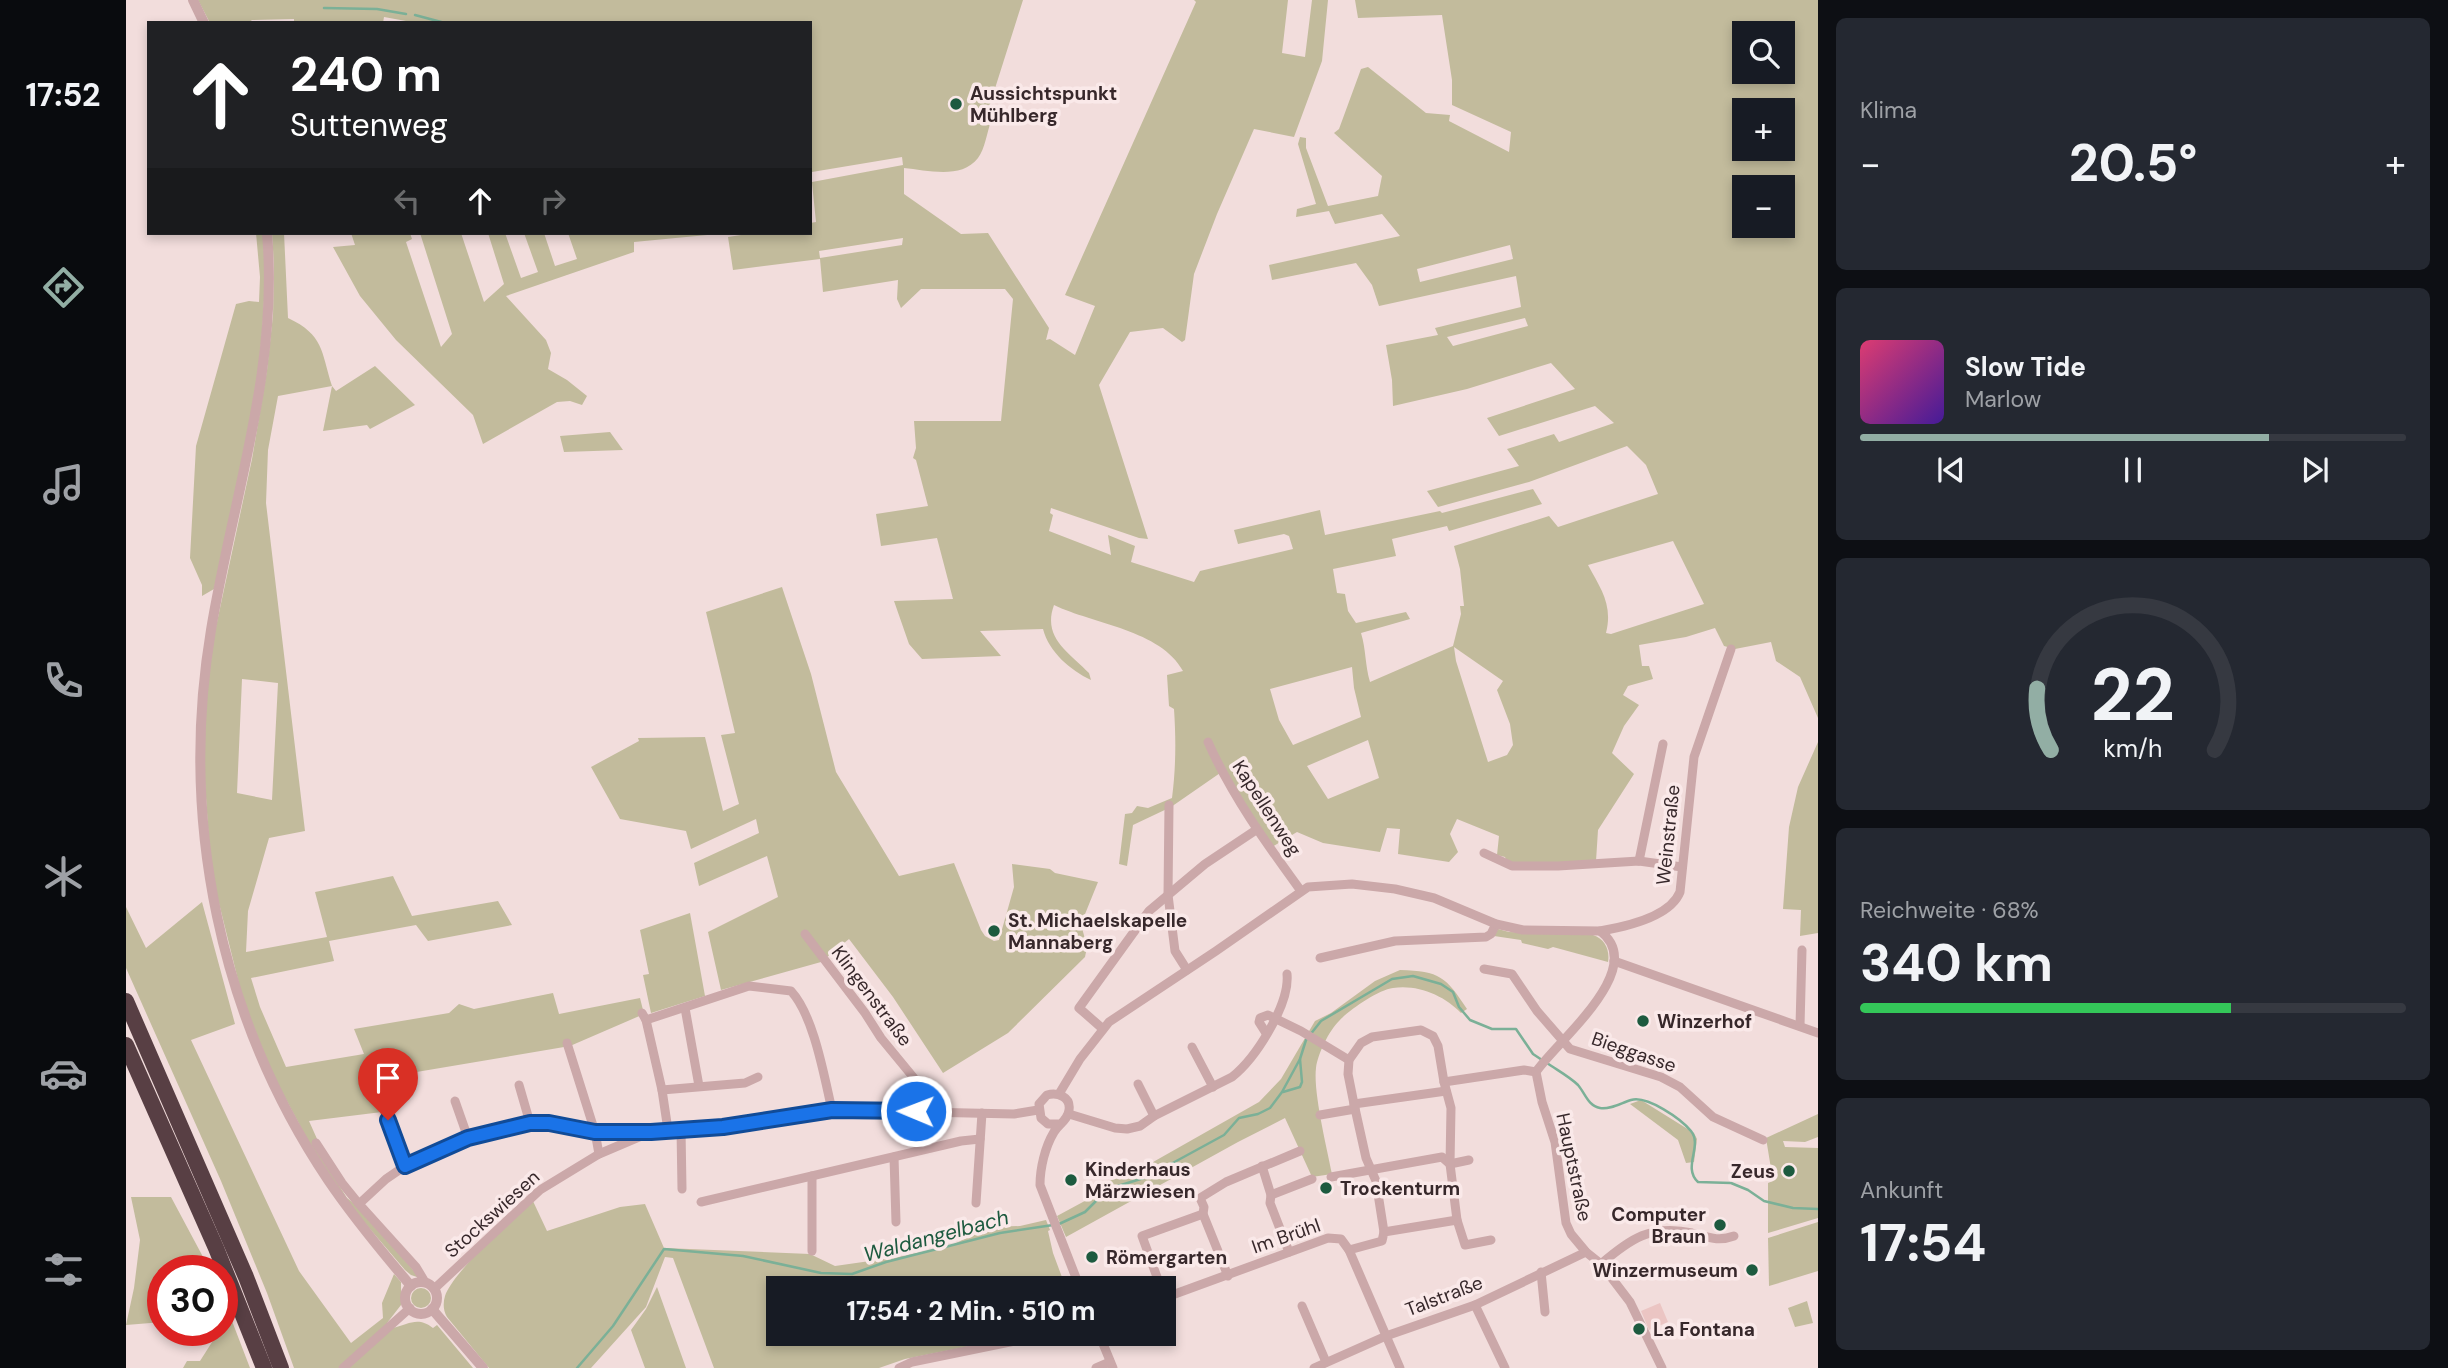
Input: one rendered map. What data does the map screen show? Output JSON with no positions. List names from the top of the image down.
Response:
{
  "streets": {
    "street": [
      "Kapellenweg",
      "Weinstraße",
      "Klingenstraße",
      "Bieggasse",
      "Hauptstraße",
      "Stockswiesen",
      "Im Brühl",
      "Talstraße"
    ]
  },
  "crossings": [
    ["Hauptstraße", "Talstraße"]
  ],
  "water": ["Waldangelbach"],
  "places": [
    "Aussichtspunkt Mühlberg",
    "St. Michaelskapelle Mannaberg",
    "Winzerhof",
    "Zeus",
    "Kinderhaus Märzwiesen",
    "Trockenturm",
    "Computer Braun",
    "Römergarten",
    "Winzermuseum",
    "La Fontana"
  ],
  "page": {
    "tabs": "17:52",
    "tile": [
      "Klima",
      ["Reichweite · 68%", "340 km"],
      ["Ankunft", "17:54"]
    ],
    "map_buttons": ["+", "−"],
    "turn": ["240 m", "Suttenweg"],
    "heat": ["−", "20.5°", "+"],
    "song": ["Slow Tide", "Marlow"],
    "limit": "30",
    "trip": "17:54 · 2 Min. · 510 m",
    "gauge": ["22", "km/h"]
  }
}
